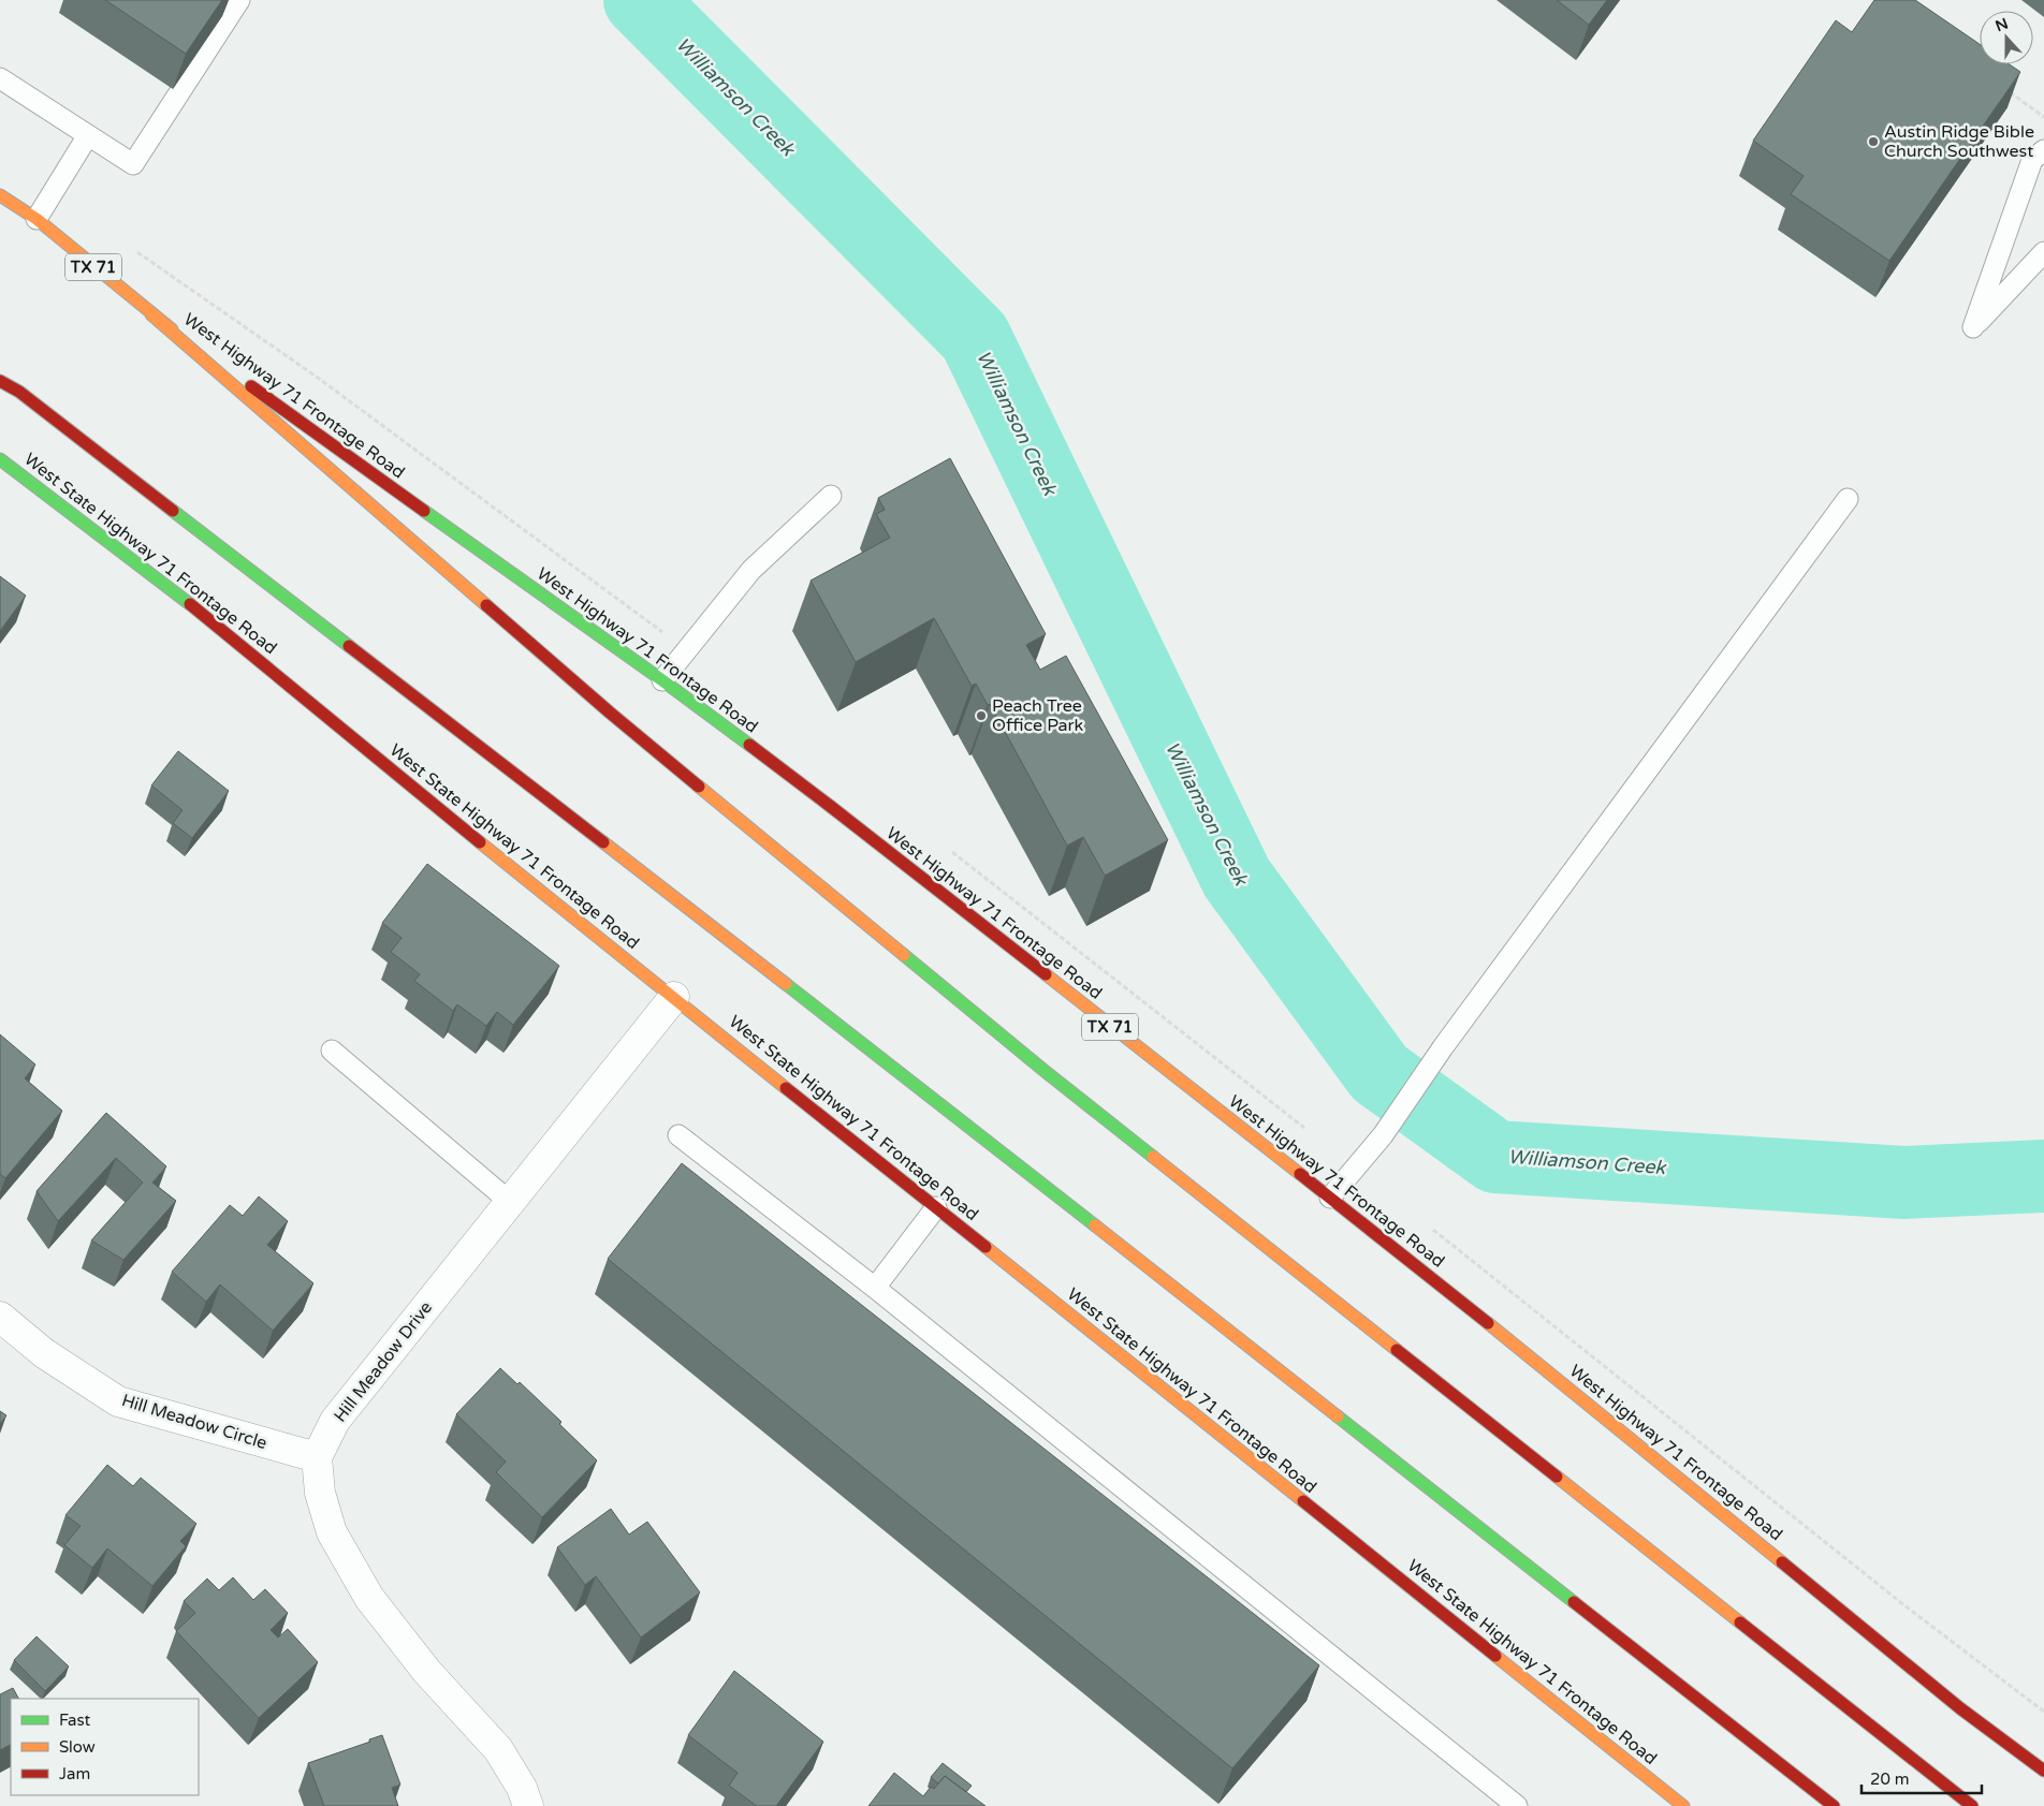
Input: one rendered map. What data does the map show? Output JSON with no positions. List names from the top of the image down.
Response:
{
  "streets": {
    "main road": ["TX 71", "West Highway 71 Frontage Road", "West State Highway 71 Frontage Road"],
    "street": ["Hill Meadow Drive", "Hill Meadow Circle"]
  },
  "crossings": [
    ["TX 71", "West Highway 71 Frontage Road"],
    ["West State Highway 71 Frontage Road", "Hill Meadow Drive"],
    ["Hill Meadow Drive", "Hill Meadow Circle"]
  ],
  "water": ["Williamson Creek"],
  "places": ["Austin Ridge Bible Church Southwest", "Peach Tree Office Park"],
  "legend": ["Fast", "Slow", "Jam"],
  "scale_bar": "20 m",
  "north": "top"
}
